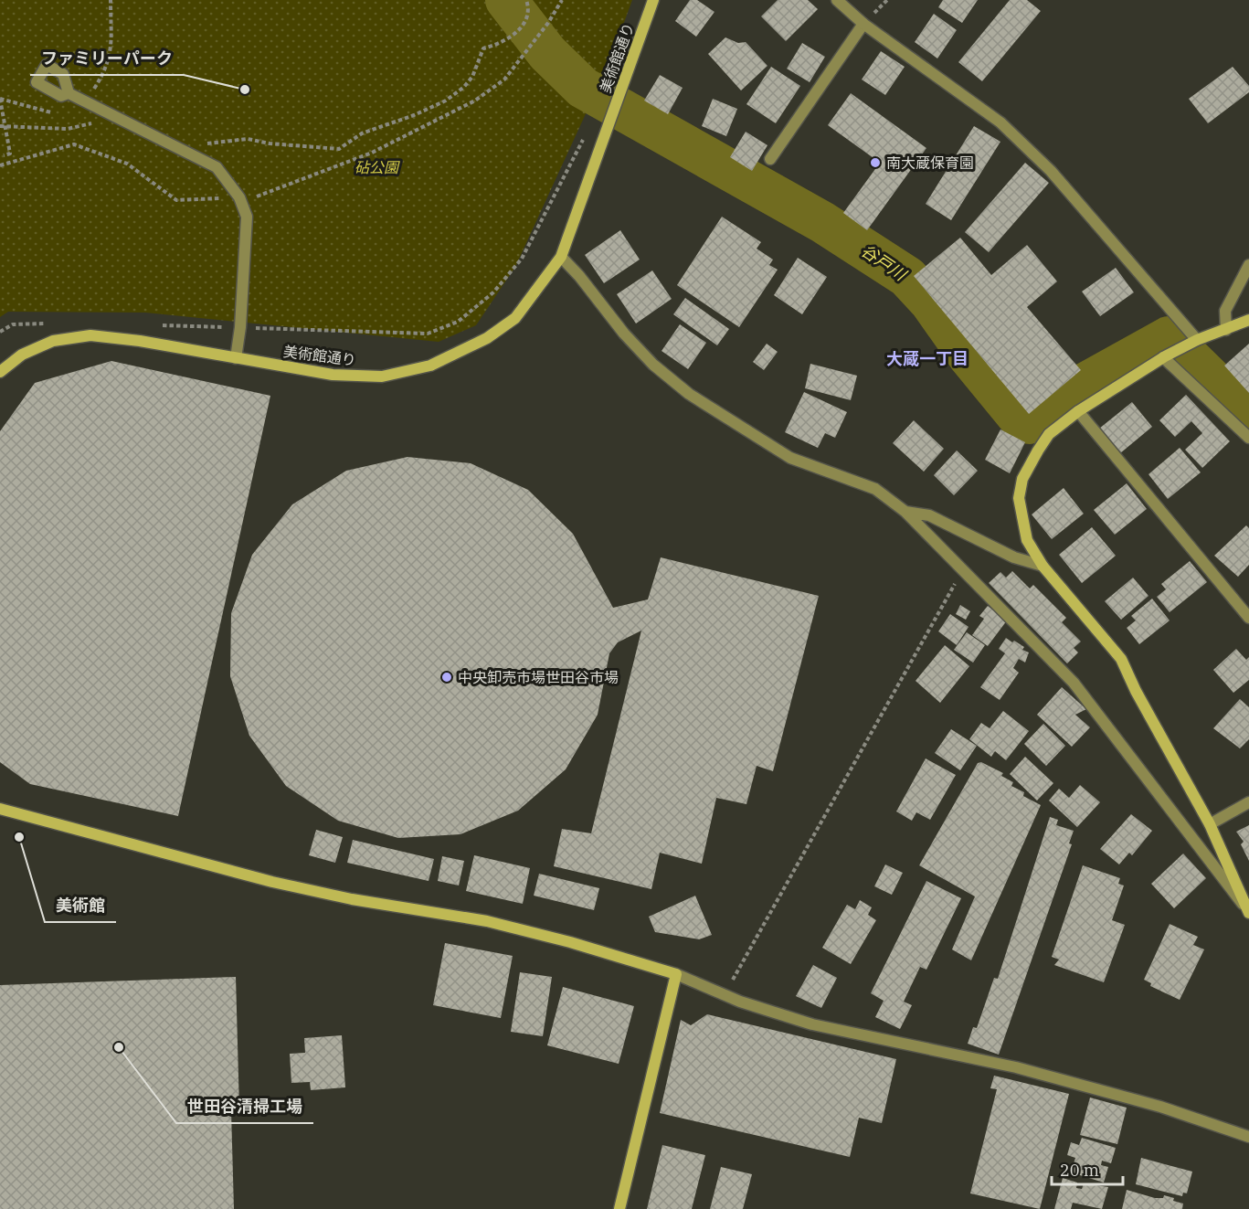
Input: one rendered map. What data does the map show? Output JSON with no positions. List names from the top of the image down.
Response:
{
  "streets": {
    "street": ["美術館通り"]
  },
  "districts": ["大蔵一丁目"],
  "water": ["谷戸川"],
  "parks": ["砧公園"],
  "places": [
    "ファミリーパーク",
    "南大蔵保育園",
    "中央卸売市場世田谷市場",
    "美術館",
    "世田谷清掃工場"
  ],
  "scale_bar": "20 m"
}
